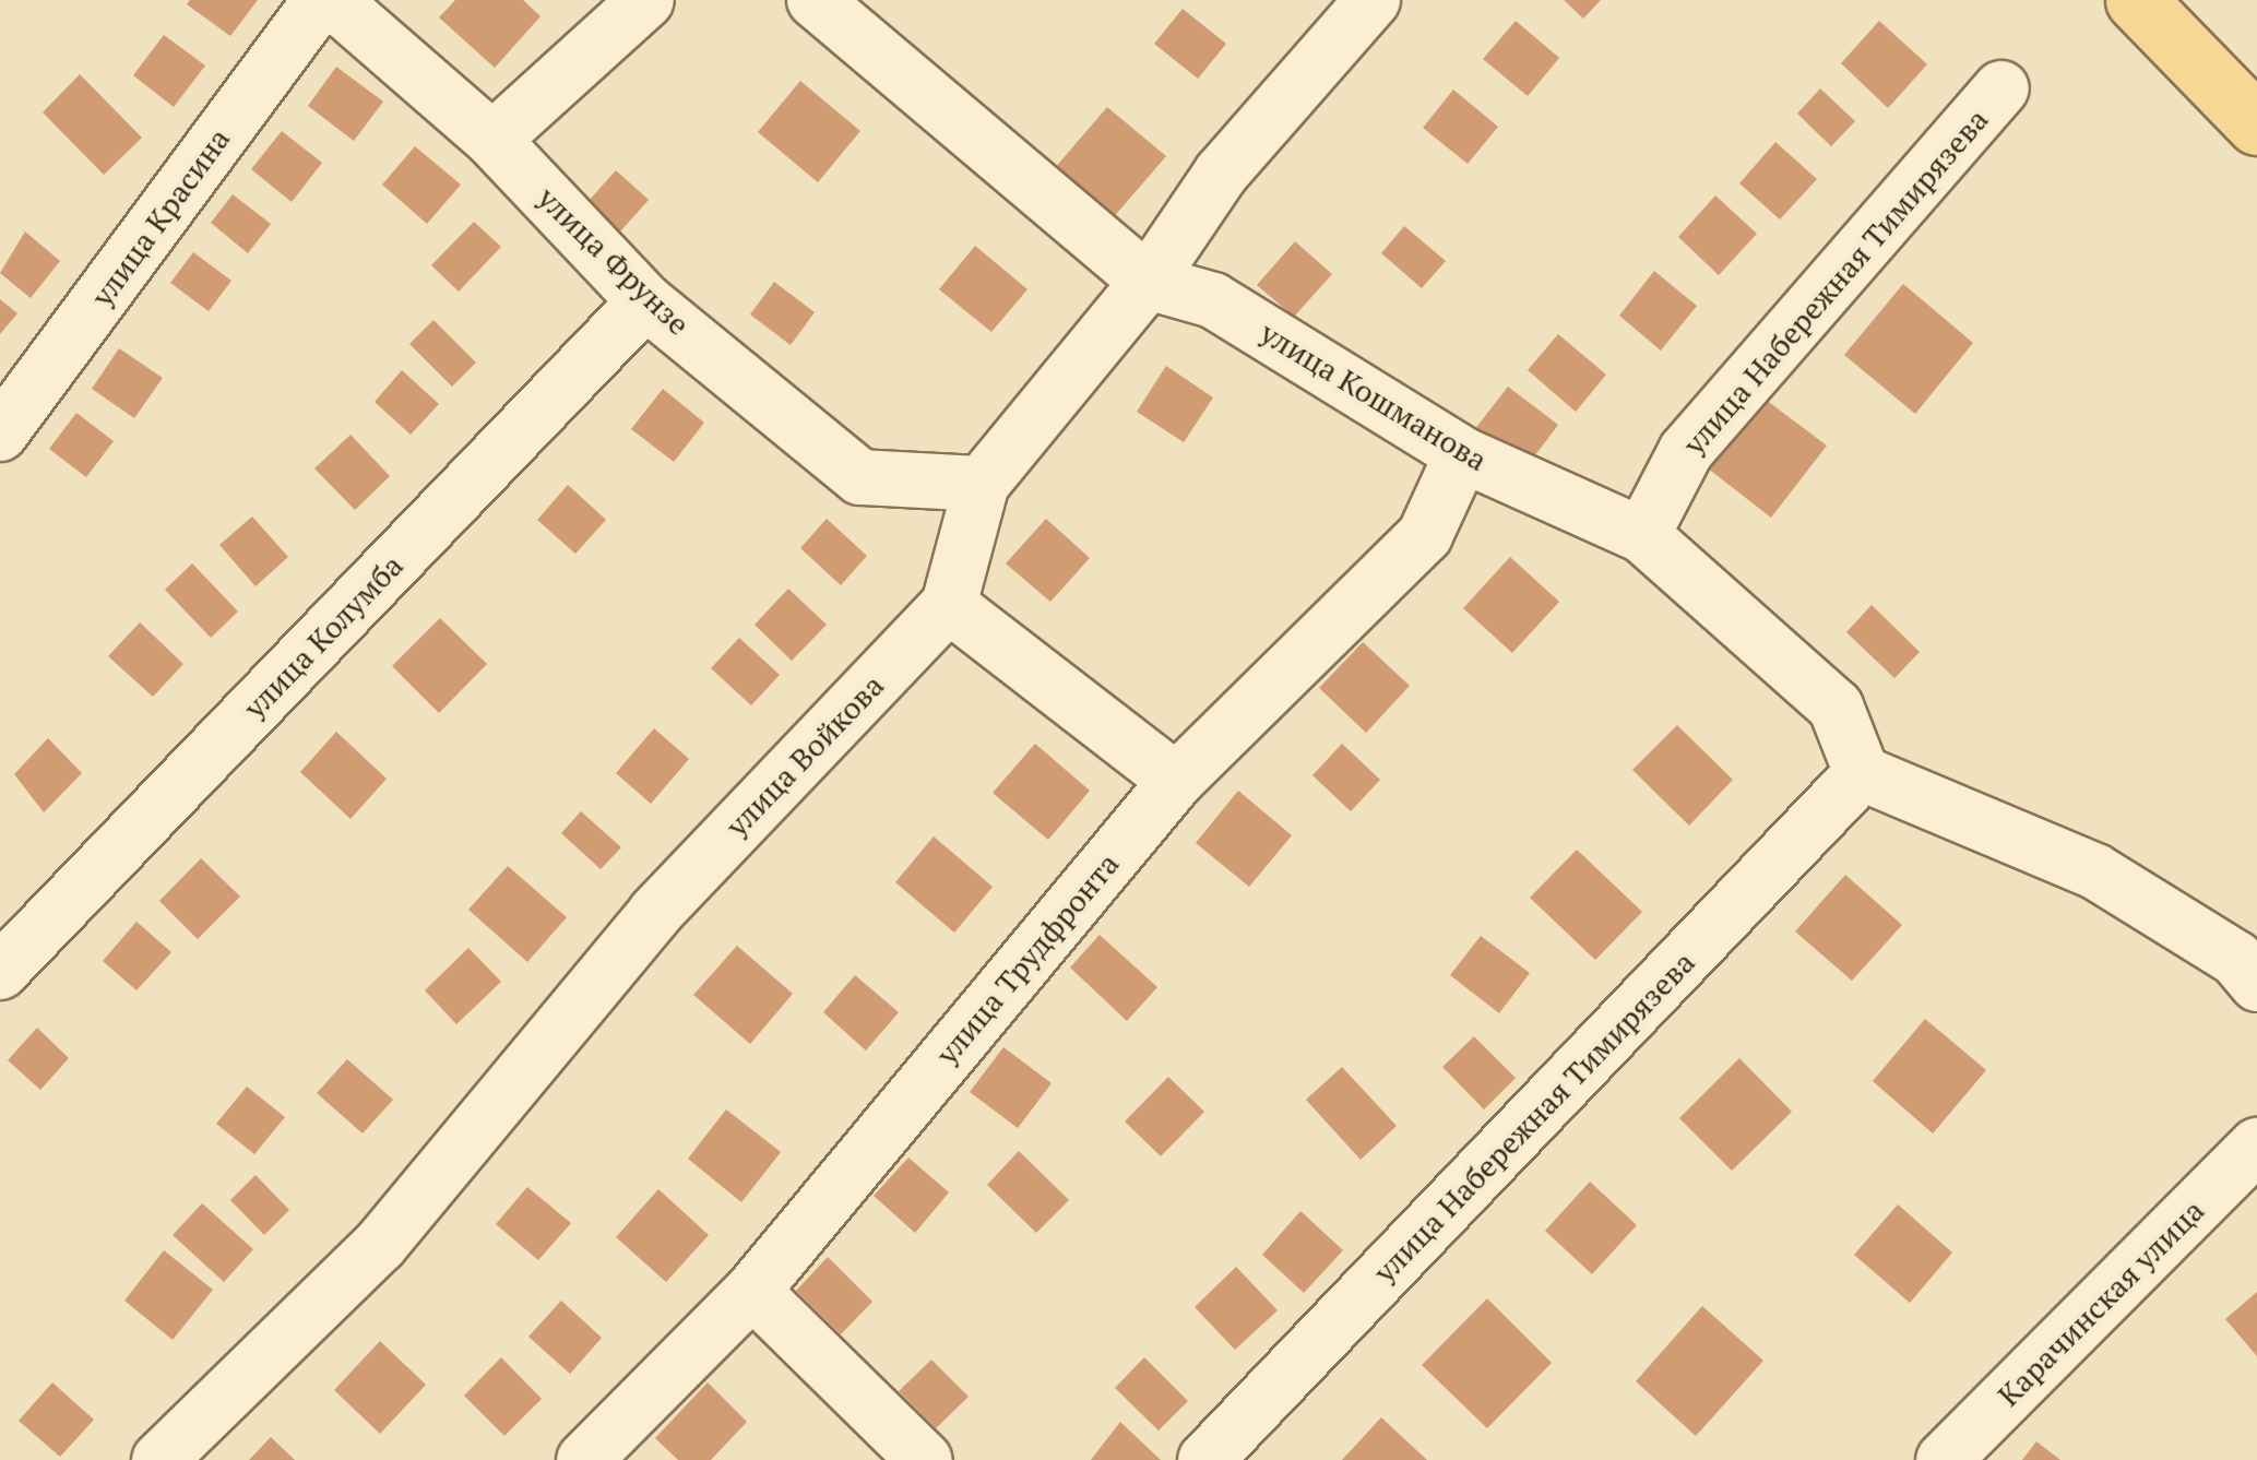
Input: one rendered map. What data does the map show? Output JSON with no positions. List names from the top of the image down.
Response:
{
  "streets": {
    "street": [
      "улица Красина",
      "улица Фрунзе",
      "улица Набережная Тимирязева",
      "улица Кошманова",
      "улица Колумба",
      "улица Войкова",
      "улица Трудфронта",
      "Карачинская улица"
    ]
  },
  "crossings": [
    ["улица Фрунзе", "улица Колумба"],
    ["улица Фрунзе", "улица Войкова"],
    ["улица Набережная Тимирязева", "улица Кошманова"],
    ["улица Кошманова", "улица Войкова"],
    ["улица Кошманова", "улица Трудфронта"]
  ]
}
